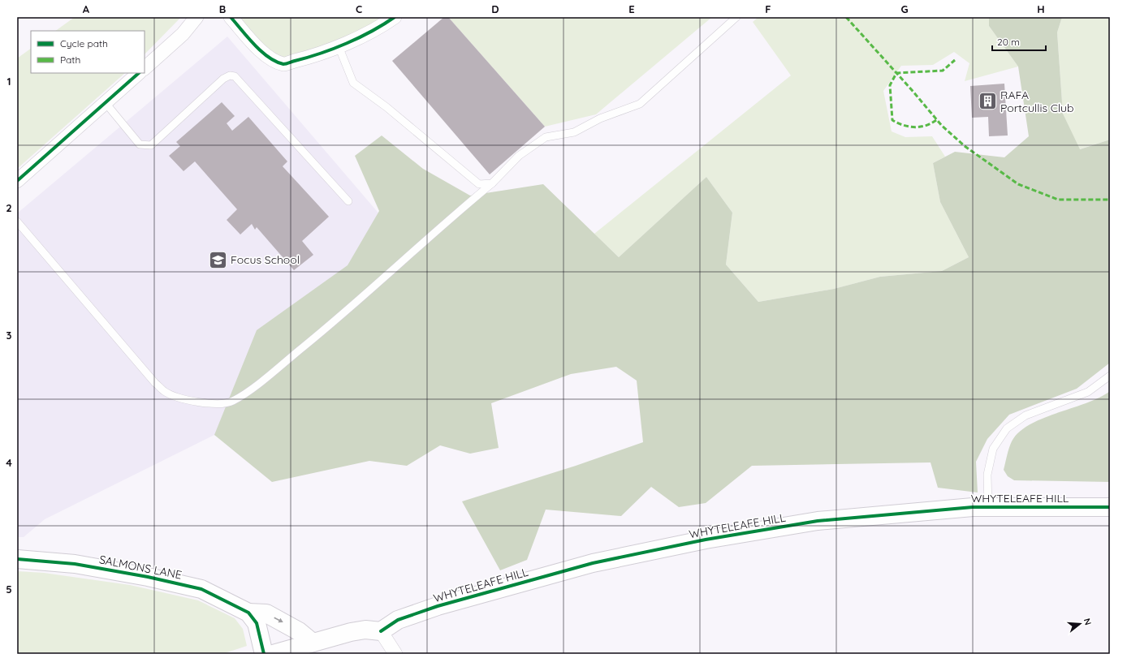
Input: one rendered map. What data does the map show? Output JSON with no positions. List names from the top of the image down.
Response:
{
  "streets": {
    "street": ["WHYTELEAFE HILL", "SALMONS LANE"]
  },
  "places": {
    "building": ["RAFA Portcullis Club"],
    "school or university": ["Focus School"]
  },
  "legend": ["Cycle path", "Path"],
  "scale_bar": "20 m",
  "north": "right",
  "grid": {
    "columns": [
      "A",
      "B",
      "C",
      "D",
      "E",
      "F",
      "G",
      "H"
    ],
    "rows": [
      "1",
      "2",
      "3",
      "4",
      "5"
    ]
  }
}
